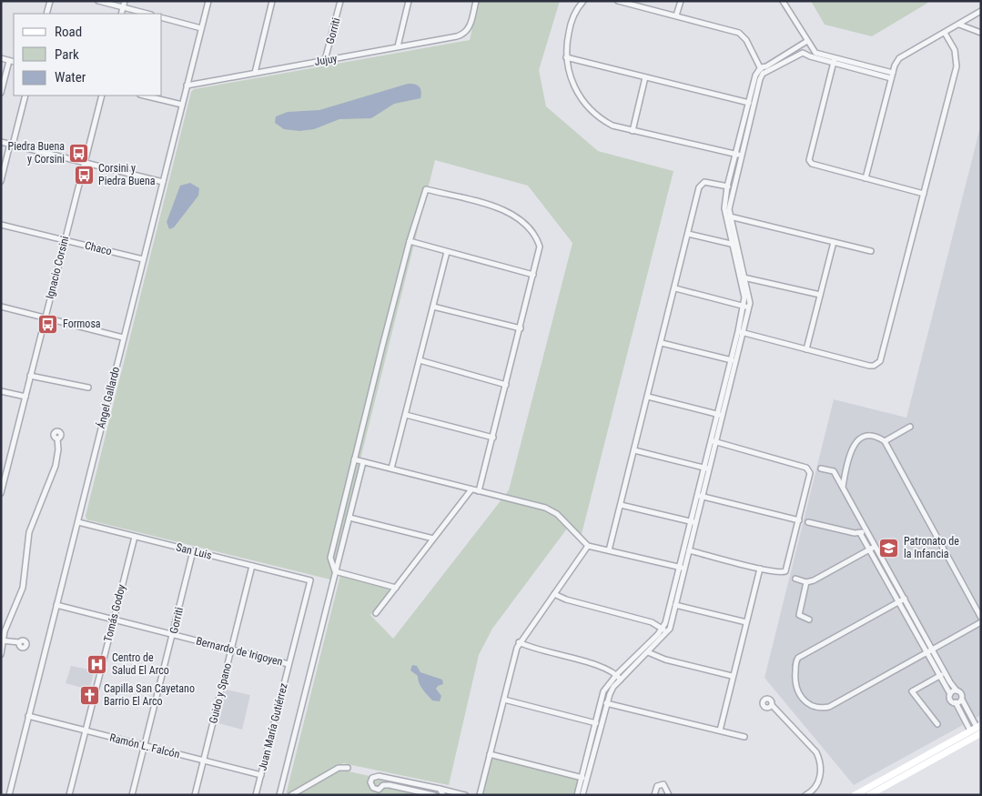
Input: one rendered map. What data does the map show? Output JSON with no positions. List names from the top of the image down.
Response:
{
  "streets": {
    "street": [
      "Gorriti",
      "Jujuy",
      "Chaco",
      "Ignacio Corsini",
      "Ángel Gallardo",
      "San Luis",
      "Tomás Godoy",
      "Bernardo de Irigoyen",
      "Guido y Spano",
      "Juan María Gutiérrez",
      "Ramón L. Falcón"
    ]
  },
  "crossings": [
    ["Gorriti", "Jujuy"],
    ["Gorriti", "San Luis"],
    ["Gorriti", "Bernardo de Irigoyen"],
    ["Gorriti", "Ramón L. Falcón"],
    ["Jujuy", "Ángel Gallardo"],
    ["Chaco", "Ignacio Corsini"],
    ["Chaco", "Ángel Gallardo"],
    ["Ángel Gallardo", "San Luis"],
    ["Ángel Gallardo", "Bernardo de Irigoyen"],
    ["Ángel Gallardo", "Ramón L. Falcón"],
    ["San Luis", "Tomás Godoy"],
    ["San Luis", "Guido y Spano"],
    ["San Luis", "Juan María Gutiérrez"],
    ["Tomás Godoy", "Bernardo de Irigoyen"],
    ["Tomás Godoy", "Ramón L. Falcón"],
    ["Bernardo de Irigoyen", "Guido y Spano"],
    ["Bernardo de Irigoyen", "Juan María Gutiérrez"],
    ["Guido y Spano", "Ramón L. Falcón"],
    ["Juan María Gutiérrez", "Ramón L. Falcón"]
  ],
  "places": {
    "bus stop": ["Piedra Buena y Corsini", "Corsini y Piedra Buena", "Formosa"],
    "school or university": ["Patronato de la Infancia"],
    "hospital": ["Centro de Salud El Arco"],
    "church": ["Capilla San Cayetano Barrio El Arco"]
  },
  "legend": ["Road", "Park", "Water"]
}
